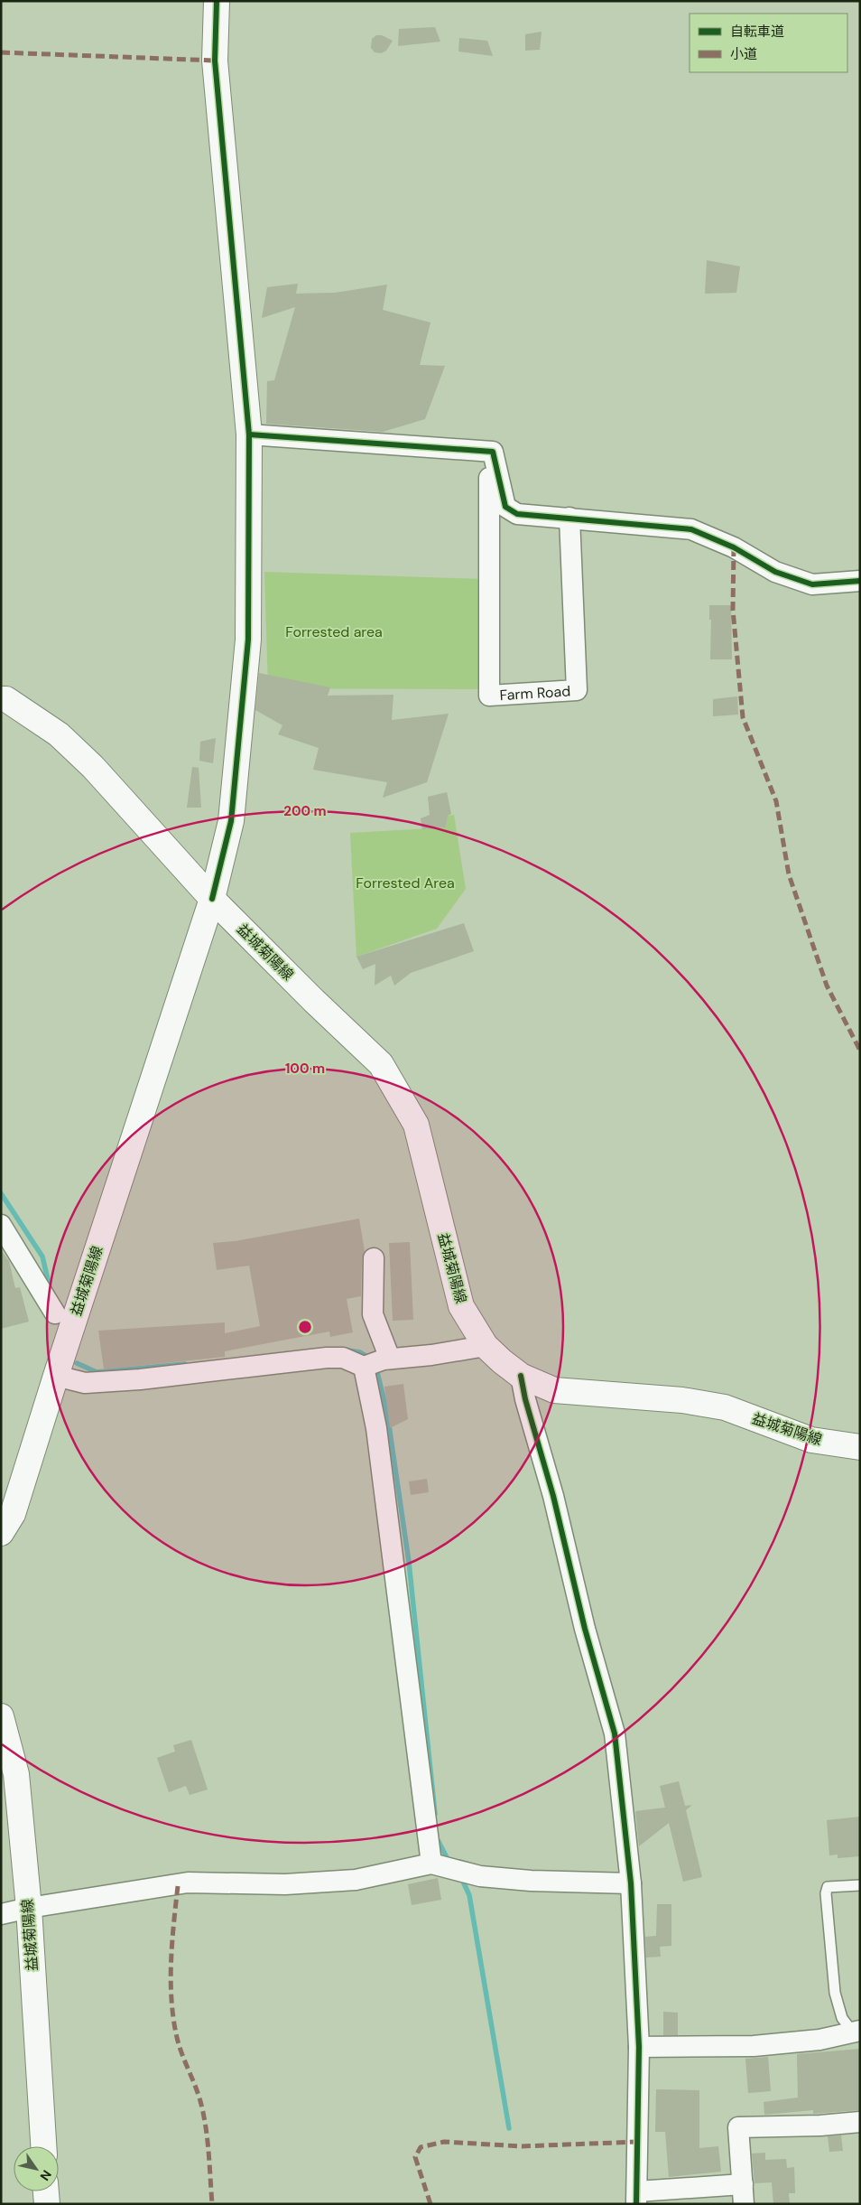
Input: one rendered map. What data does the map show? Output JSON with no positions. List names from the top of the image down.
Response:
{
  "streets": {
    "main road": ["益城菊陽線"],
    "street": ["Farm Road"]
  },
  "parks": ["Forrested area", "Forrested Area"],
  "legend": ["自転車道", "小道"],
  "north": "bottom right",
  "rings": ["200 m", "100 m"]
}
